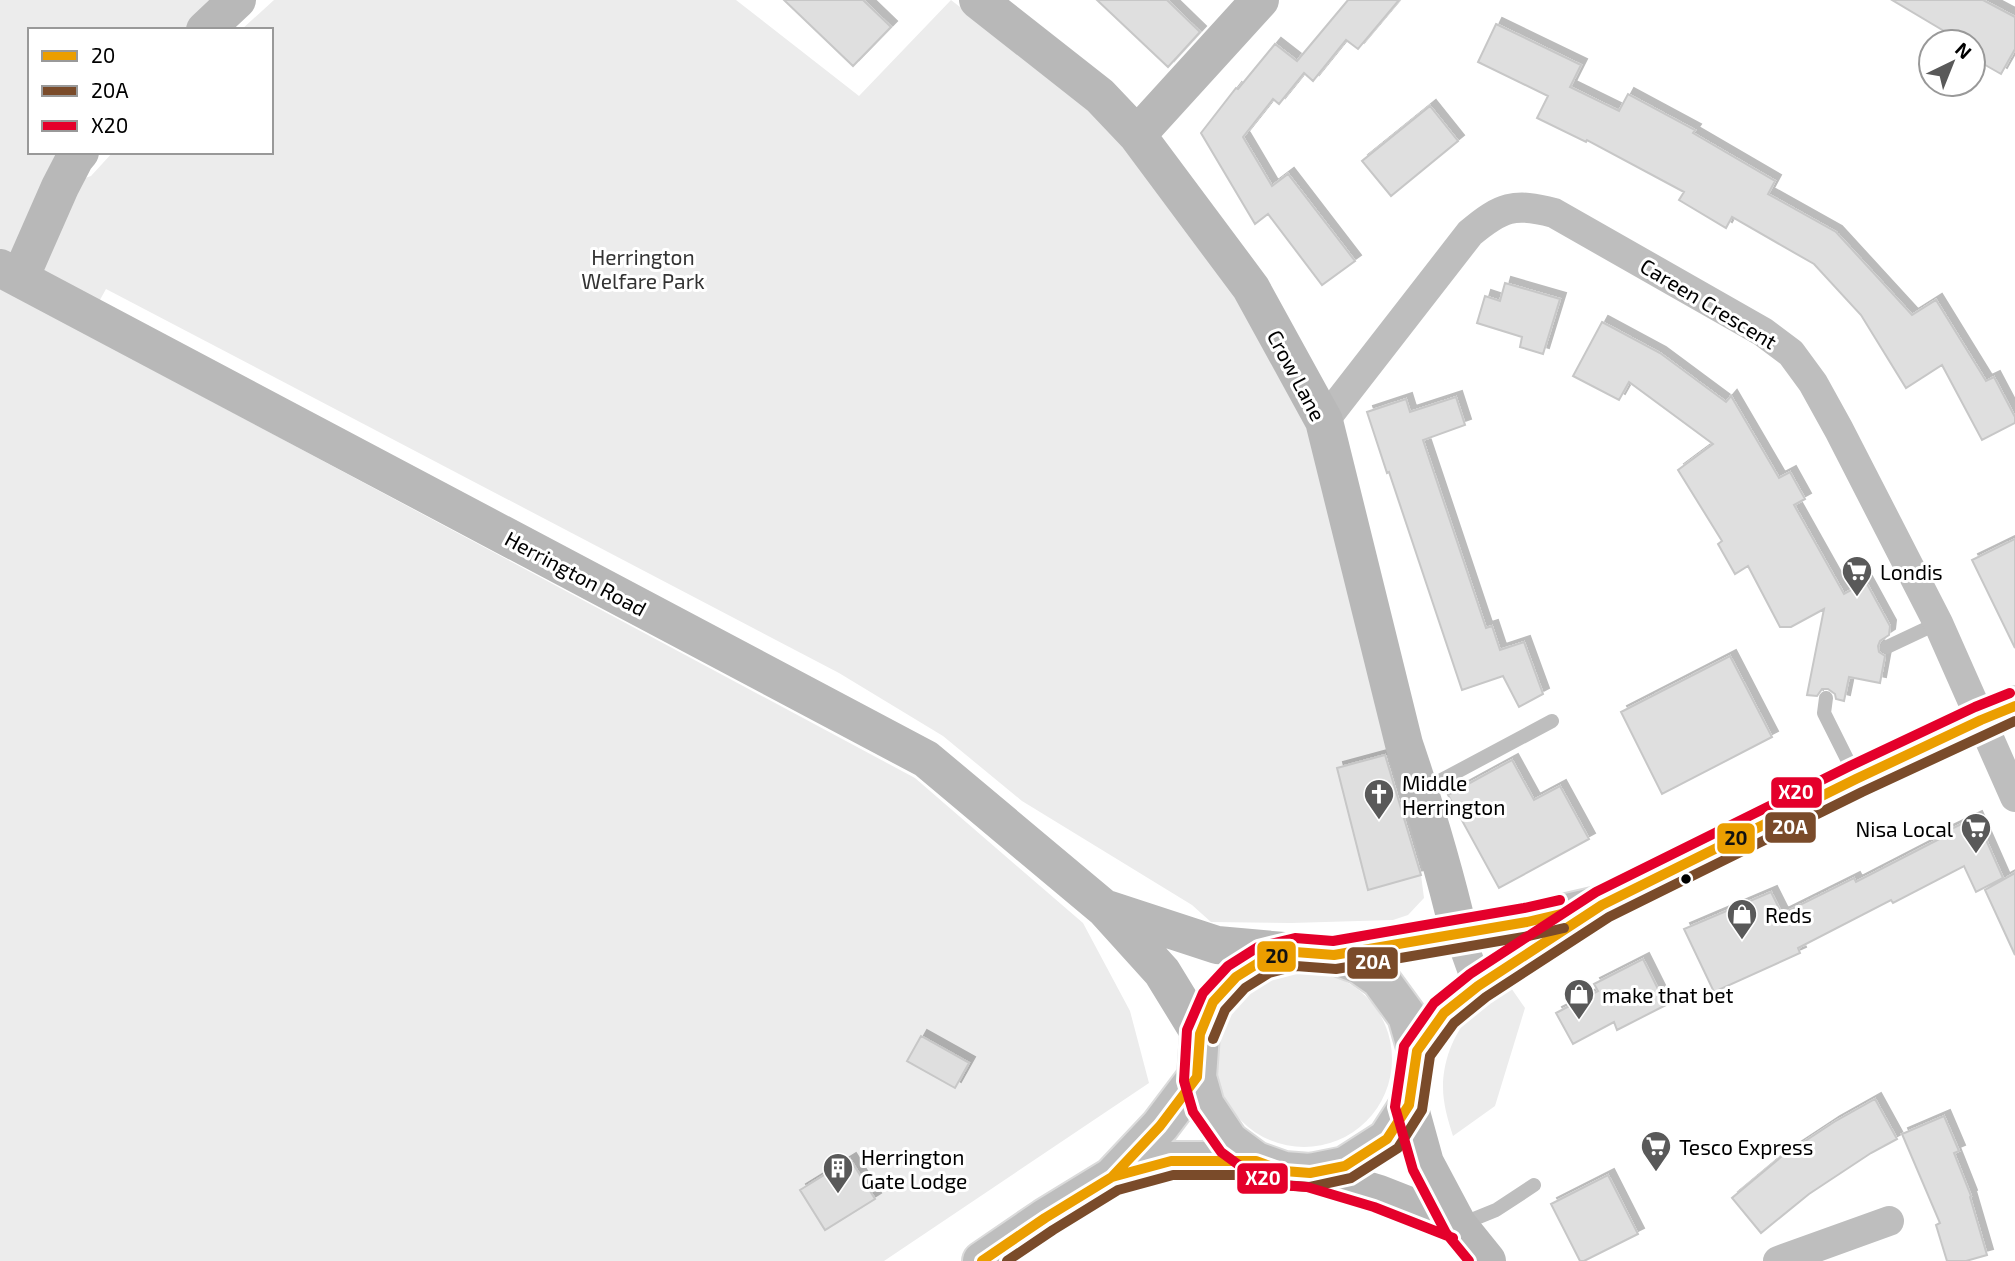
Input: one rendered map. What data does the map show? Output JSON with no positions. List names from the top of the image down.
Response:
{
  "streets": {
    "street": ["Careen Crescent", "Crow Lane", "Herrington Road"]
  },
  "crossings": [
    ["Careen Crescent", "Crow Lane"]
  ],
  "parks": ["Herrington Welfare Park"],
  "places": {
    "supermarket": ["Londis", "Nisa Local", "Tesco Express"],
    "church": ["Middle Herrington"],
    "shop": ["Reds", "make that bet"],
    "building": ["Herrington Gate Lodge"]
  },
  "lines": ["transit line X20", "transit line 20", "transit line 20A"],
  "legend": ["20", "20A", "X20"],
  "north": "top right"
}
